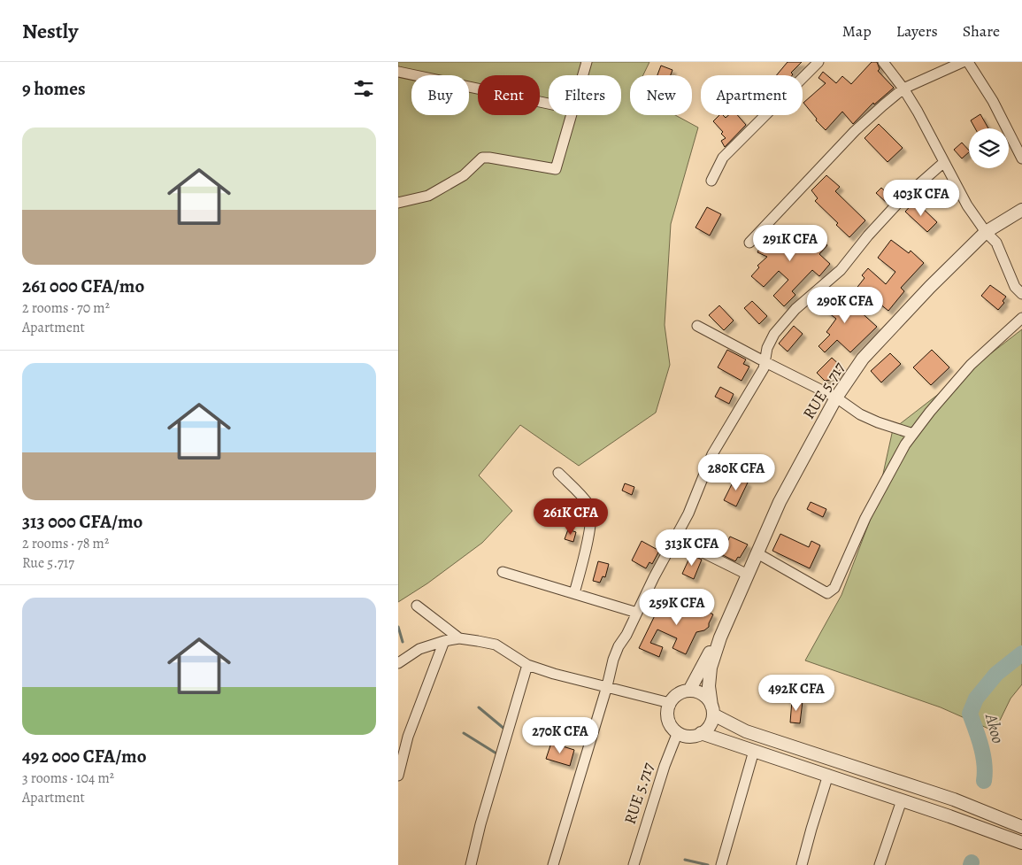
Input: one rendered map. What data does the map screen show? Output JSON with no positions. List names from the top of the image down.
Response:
{
  "streets": {
    "street": ["RUE 5.717"]
  },
  "water": ["Akoo"],
  "page": {
    "header": "Nestly",
    "nav": ["Map", "Layers", "Share"],
    "heading": "9 homes",
    "chip": [
      "Buy",
      "Rent",
      "Filters",
      "New",
      "Apartment"
    ],
    "list": [
      {
        "name": "261 000 CFA/mo",
        "note": "2 rooms · 70 m² · Apartment"
      },
      {
        "name": "313 000 CFA/mo",
        "note": "2 rooms · 78 m² · Rue 5.717"
      },
      {
        "name": "492 000 CFA/mo",
        "note": "3 rooms · 104 m² · Apartment"
      }
    ],
    "price": [
      "403K CFA",
      "291K CFA",
      "290K CFA",
      "280K CFA",
      "261K CFA",
      "313K CFA",
      "259K CFA",
      "492K CFA",
      "270K CFA"
    ]
  }
}
